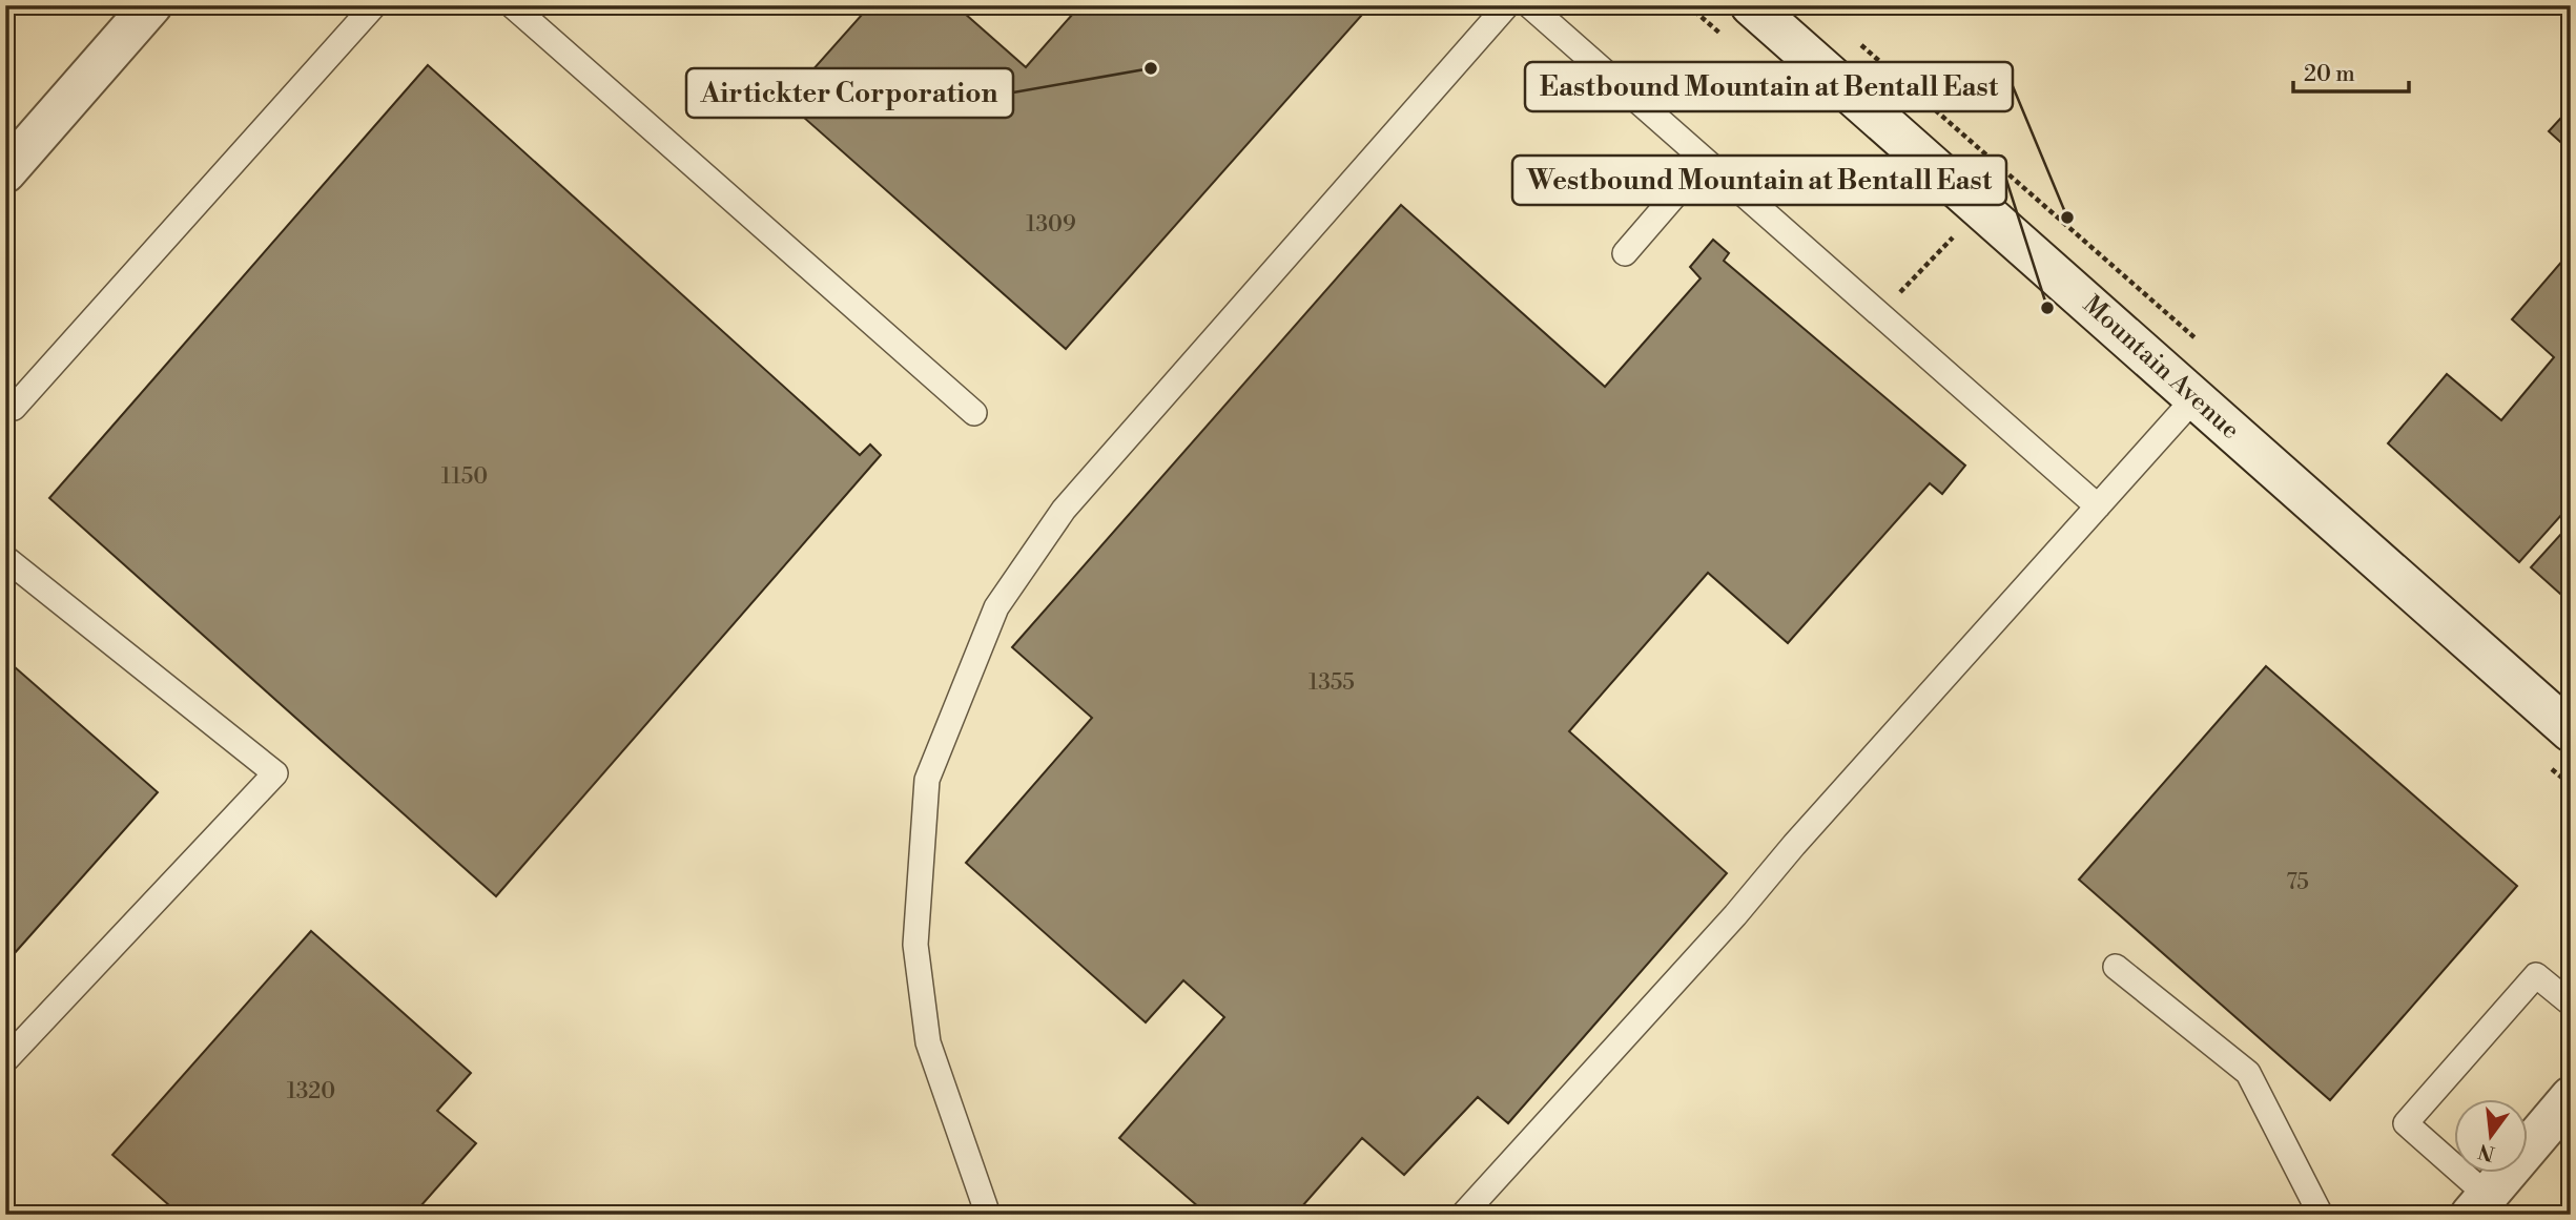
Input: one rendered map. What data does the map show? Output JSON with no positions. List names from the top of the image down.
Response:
{
  "streets": {
    "street": ["Mountain Avenue"]
  },
  "places": ["Airtickter Corporation", "Eastbound Mountain at Bentall East", "Westbound Mountain at Bentall East"],
  "house_numbers": [
    "1309",
    "1150",
    "1355",
    "75",
    "1320"
  ],
  "scale_bar": "20 m",
  "north": "bottom"
}
